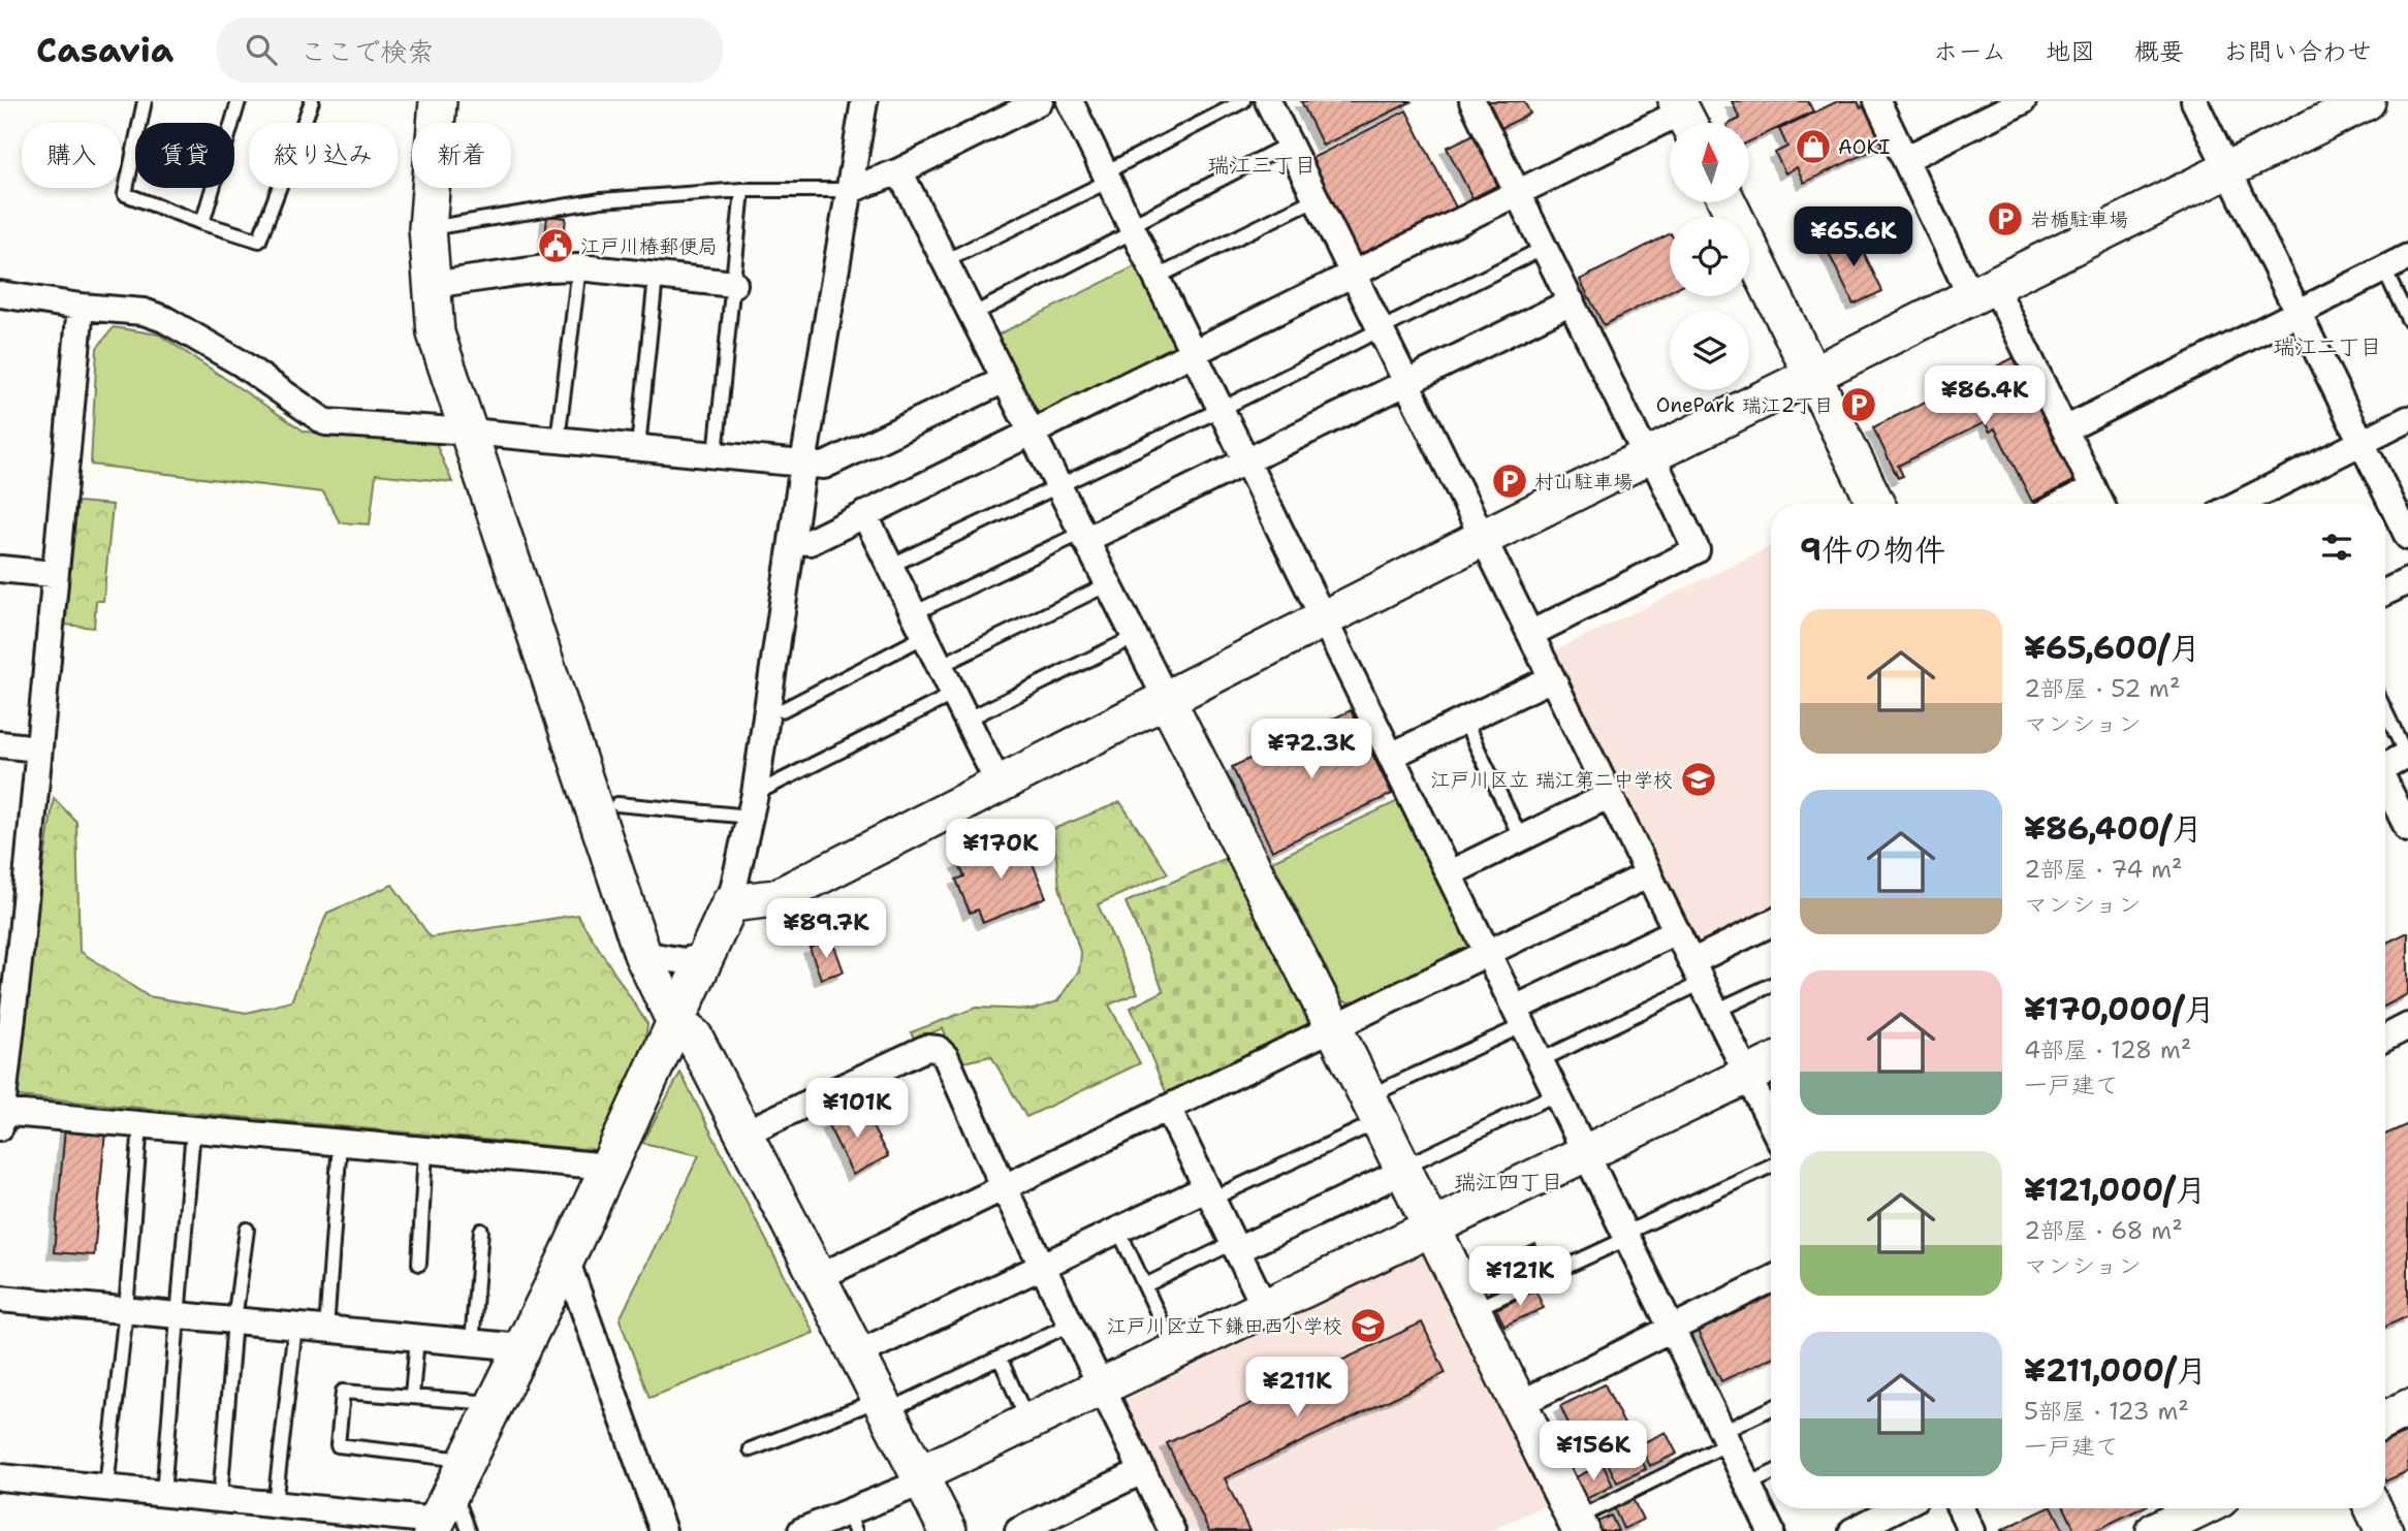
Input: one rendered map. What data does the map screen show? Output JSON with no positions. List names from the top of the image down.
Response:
{
  "districts": ["瑞江三丁目", "瑞江二丁目", "瑞江四丁目"],
  "places": {
    "shop": ["AOKI"],
    "parking": ["岩楯駐車場", "OnePark 瑞江2丁目", "村山駐車場"],
    "public building": ["江戸川椿郵便局"],
    "school or university": ["江戸川区立 瑞江第二中学校", "江戸川区立下鎌田西小学校"]
  },
  "north": "top",
  "page": {
    "header": "Casavia",
    "search": "ここで検索",
    "nav": [
      "ホーム",
      "地図",
      "概要",
      "お問い合わせ"
    ],
    "chip": [
      "購入",
      "賃貸",
      "絞り込み",
      "新着"
    ],
    "price": [
      "¥65.6K",
      "¥86.4K",
      "¥72.3K",
      "¥170K",
      "¥89.7K",
      "¥101K",
      "¥121K",
      "¥211K",
      "¥156K"
    ],
    "heading": "9件の物件",
    "list": [
      {
        "name": "¥65,600/月",
        "note": "2部屋 · 52 m² · マンション"
      },
      {
        "name": "¥86,400/月",
        "note": "2部屋 · 74 m² · マンション"
      },
      {
        "name": "¥170,000/月",
        "note": "4部屋 · 128 m² · 一戸建て"
      },
      {
        "name": "¥121,000/月",
        "note": "2部屋 · 68 m² · マンション"
      },
      {
        "name": "¥211,000/月",
        "note": "5部屋 · 123 m² · 一戸建て"
      }
    ]
  }
}
